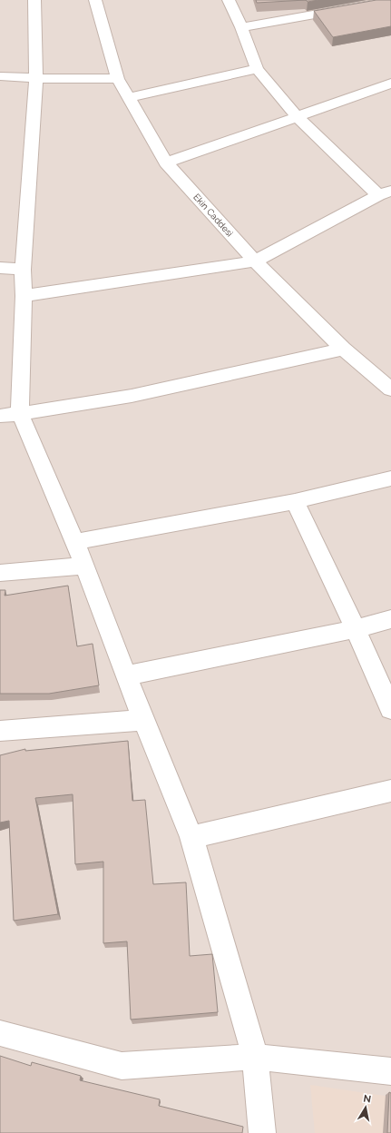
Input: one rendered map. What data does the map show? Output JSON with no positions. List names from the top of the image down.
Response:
{
  "streets": {
    "street": ["Ekin Caddesi"]
  },
  "north": "top"
}
